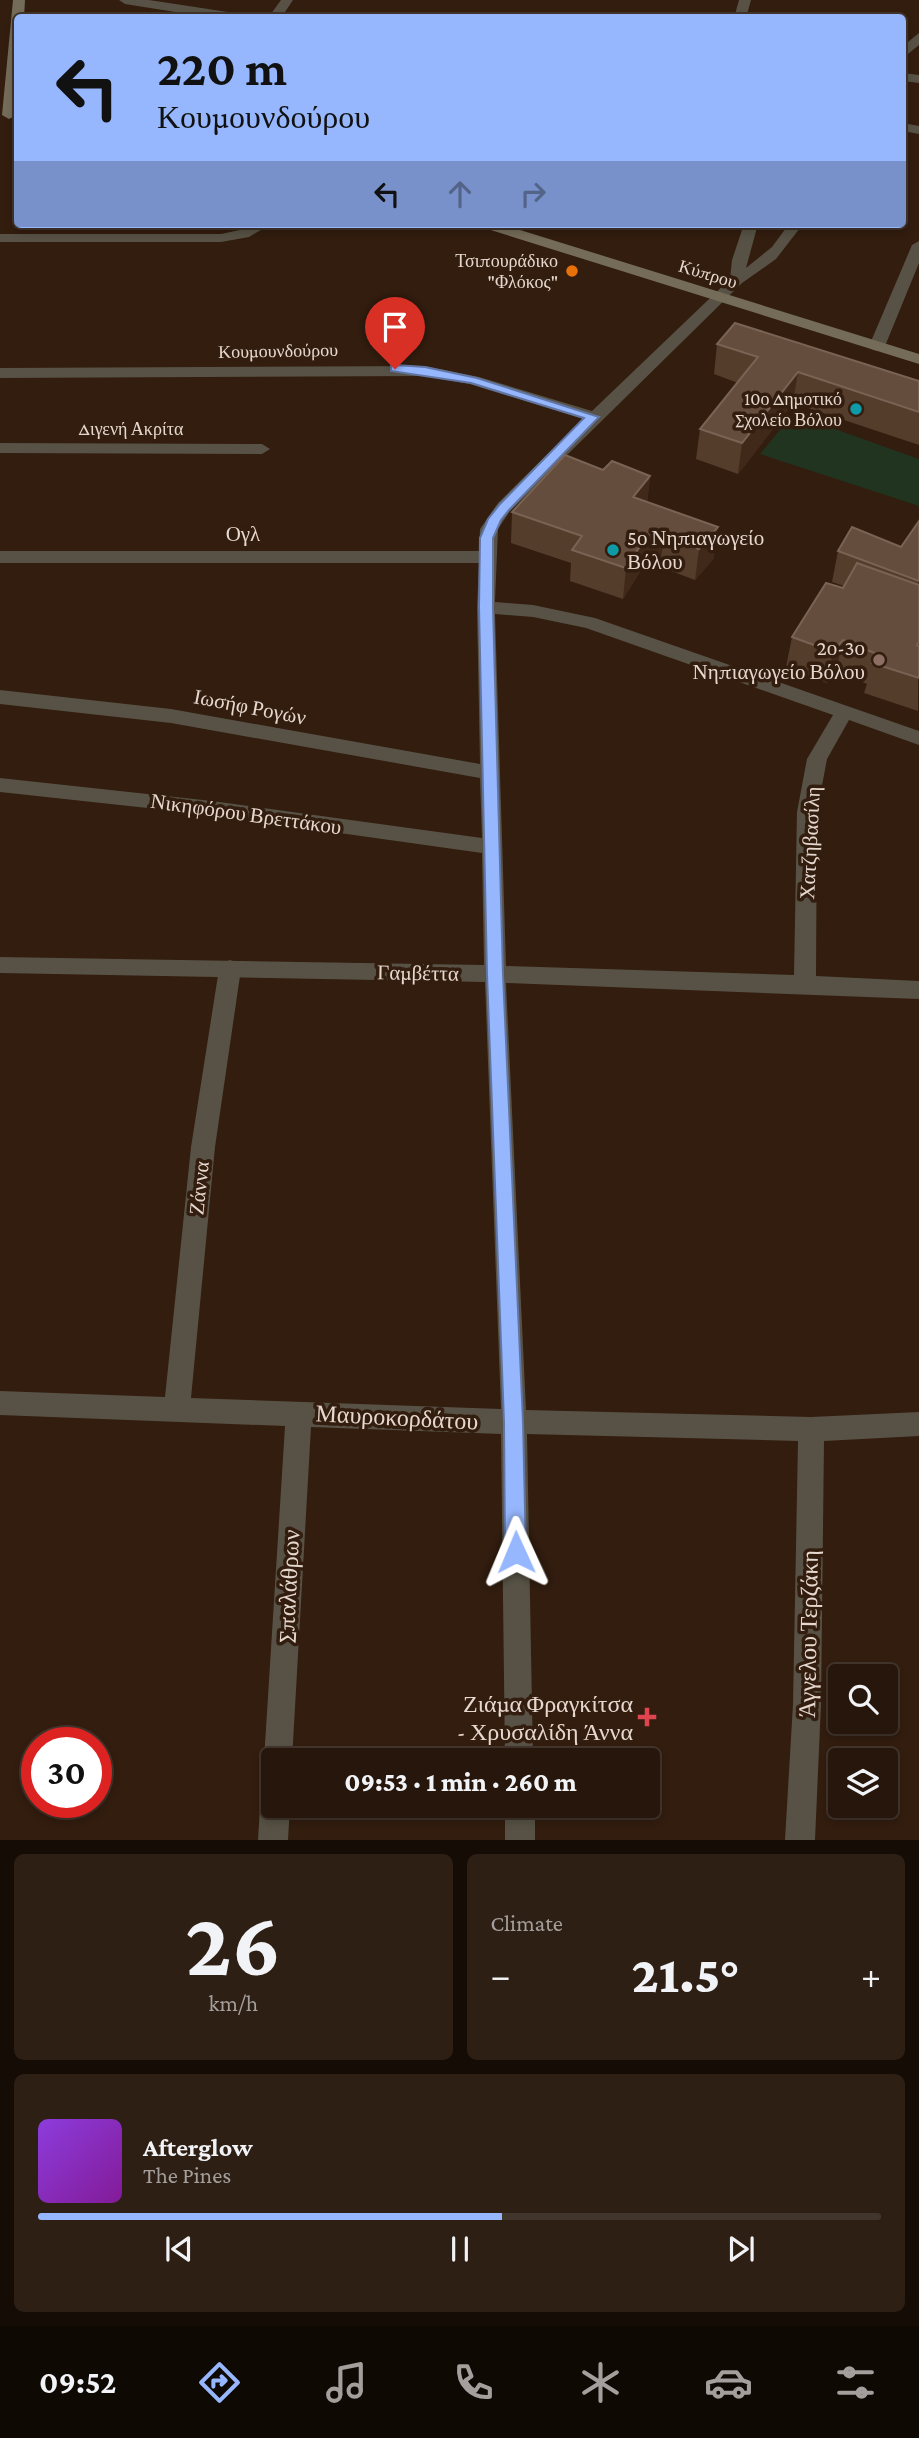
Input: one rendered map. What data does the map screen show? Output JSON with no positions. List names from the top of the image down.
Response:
{
  "streets": {
    "street": [
      "Κύπρου",
      "Κουμουνδούρου",
      "Διγενή Ακρίτα",
      "Ογλ",
      "Ιωσήφ Ρογών",
      "Νικηφόρου Βρεττάκου",
      "Χατζηβασίλη",
      "Γαμβέττα",
      "Ζάννα",
      "Μαυροκορδάτου",
      "Σπαλάθρων",
      "Άγγελου Τερζάκη"
    ]
  },
  "crossings": [
    ["Χατζηβασίλη", "Γαμβέττα"],
    ["Γαμβέττα", "Ζάννα"],
    ["Ζάννα", "Μαυροκορδάτου"],
    ["Μαυροκορδάτου", "Σπαλάθρων"],
    ["Μαυροκορδάτου", "Άγγελου Τερζάκη"]
  ],
  "places": {
    "other": [
      "Τσιπουράδικο \"Φλόκος\"",
      "10ο Δημοτικό Σχολείο Βόλου",
      "5ο Νηπιαγωγείο Βόλου",
      "2ο-3ο Νηπιαγωγείο Βόλου"
    ],
    "health": ["Ζιάμα Φραγκίτσα - Χρυσαλίδη Άννα"]
  },
  "page": {
    "turn": ["220 m", "Κουμουνδούρου"],
    "limit": "30",
    "trip": "09:53 · 1 min · 260 m",
    "tile": [
      ["26", "km/h"],
      "Climate"
    ],
    "heat": ["−", "21.5°", "+"],
    "song": ["Afterglow", "The Pines"],
    "tabs": "09:52"
  }
}
